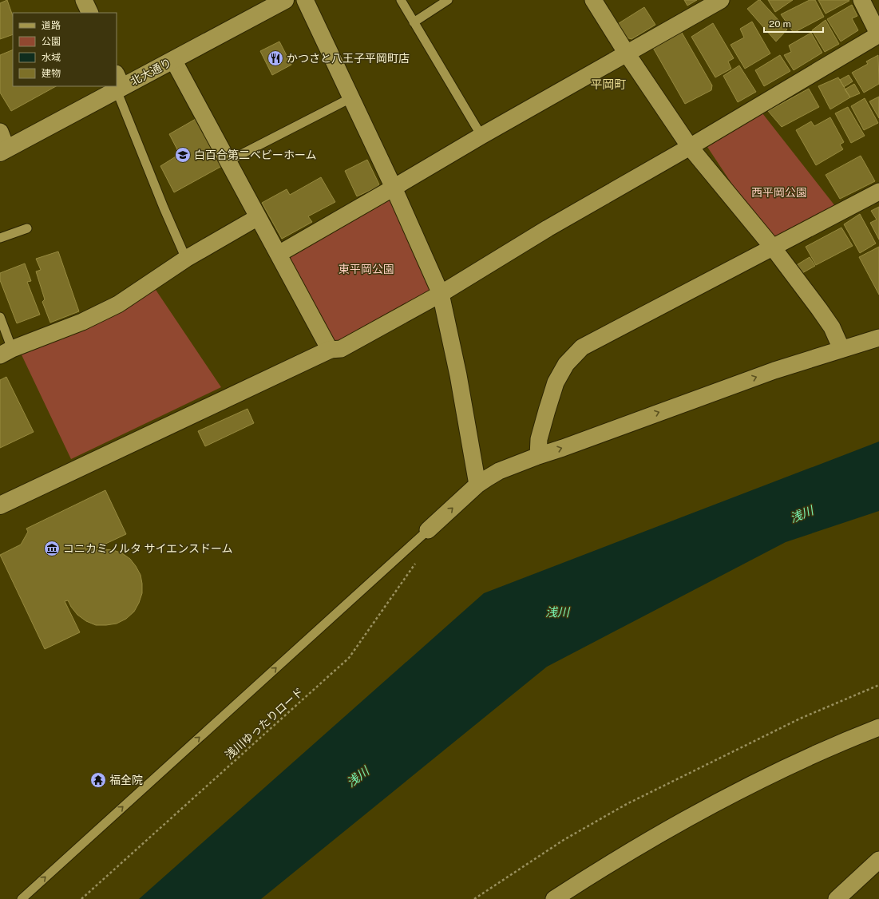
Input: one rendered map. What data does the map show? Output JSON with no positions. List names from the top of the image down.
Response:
{
  "streets": {
    "street": ["北大通り"],
    "path": ["浅川ゆったりロード"]
  },
  "districts": ["平岡町"],
  "water": ["浅川"],
  "parks": ["西平岡公園", "東平岡公園"],
  "places": {
    "restaurant": ["かつさと八王子平岡町店"],
    "school or university": ["白百合第二ベビーホーム"],
    "museum": ["コニカミノルタ サイエンスドーム"],
    "temple": ["福全院"]
  },
  "legend": [
    "道路",
    "公園",
    "水域",
    "建物"
  ],
  "scale_bar": "20 m"
}
